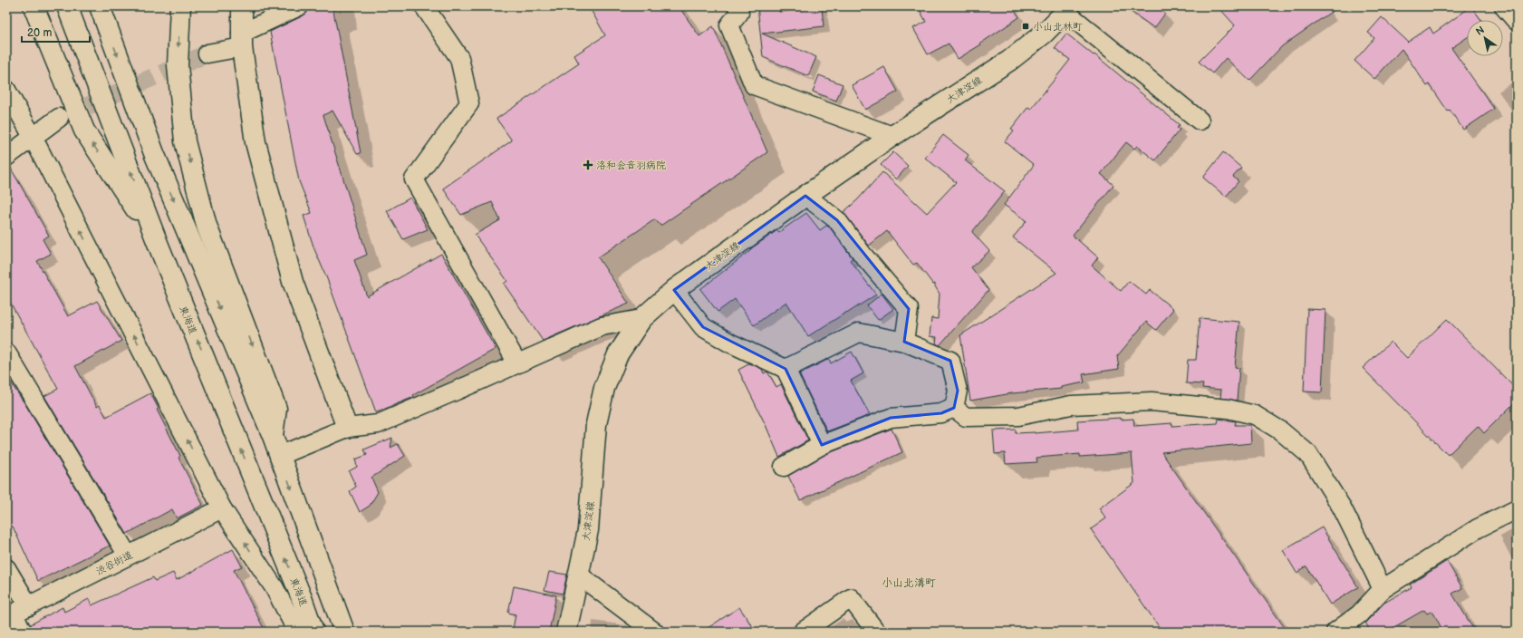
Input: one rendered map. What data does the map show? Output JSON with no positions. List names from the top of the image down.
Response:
{
  "streets": {
    "main road": ["大津淀線", "東海道"],
    "street": ["渋谷街道"]
  },
  "districts": ["小山北溝町"],
  "places": {
    "transit": ["小山北林町"],
    "health": ["洛和会音羽病院"]
  },
  "scale_bar": "20 m",
  "north": "top left"
}
